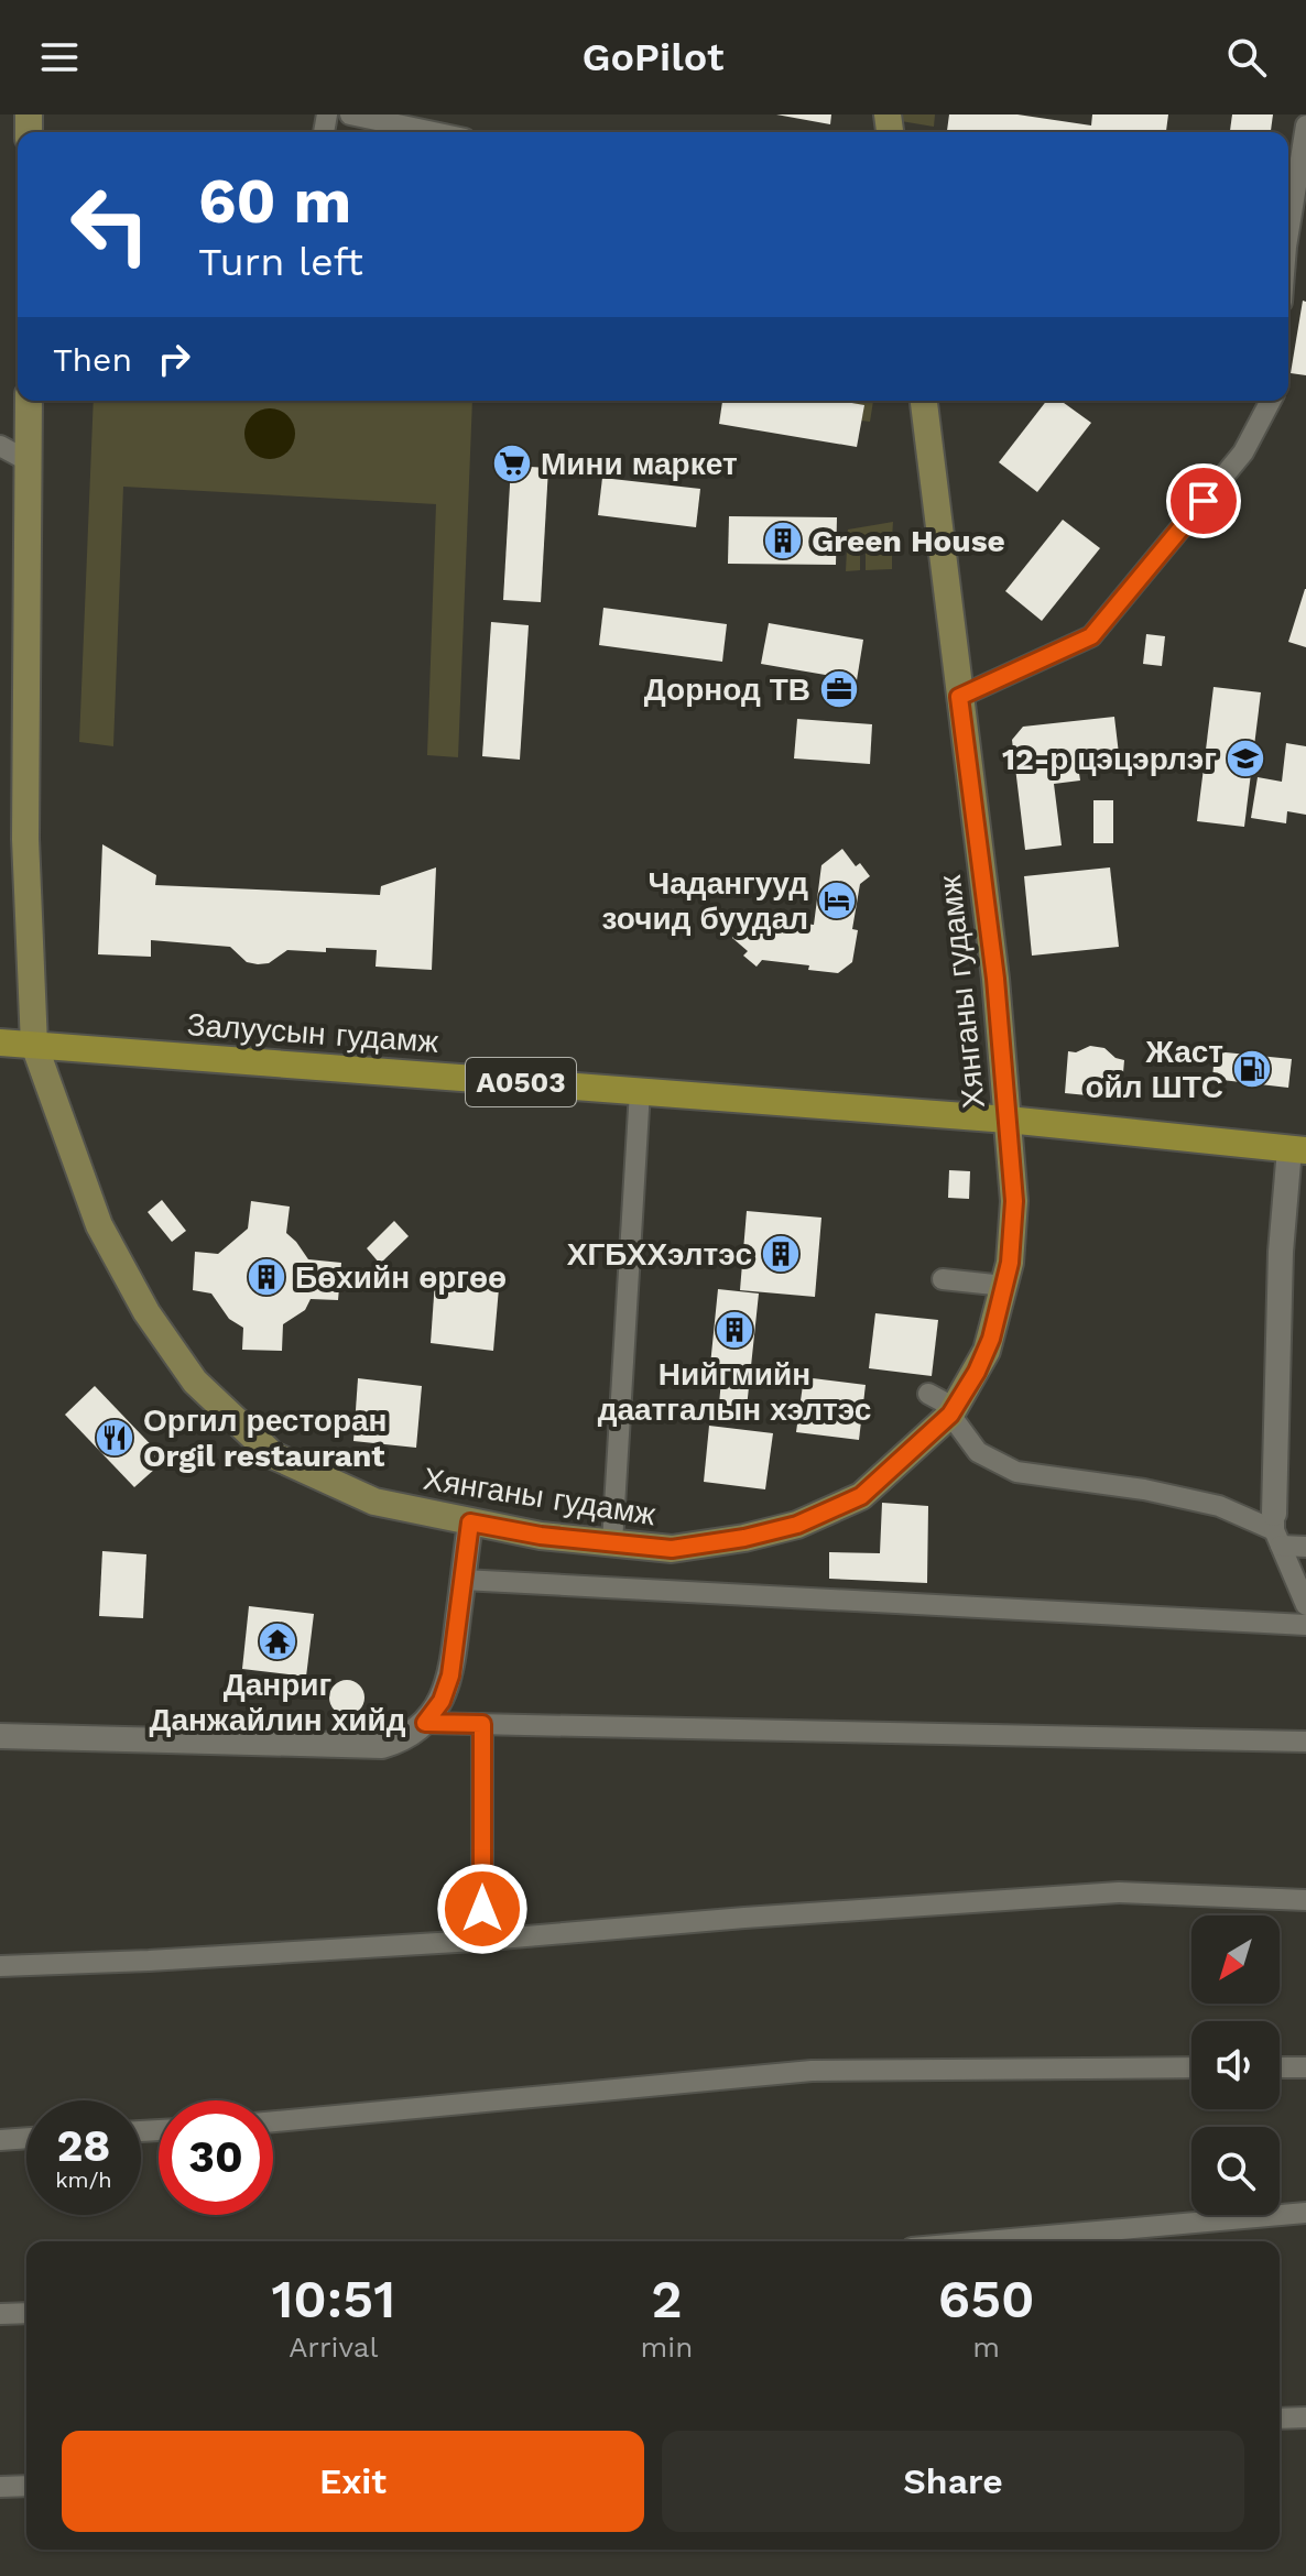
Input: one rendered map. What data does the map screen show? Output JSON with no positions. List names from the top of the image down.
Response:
{
  "streets": {
    "main road": ["Хянганы гудамж", "Залуусын гудамж", "A0503"]
  },
  "crossings": [
    ["Хянганы гудамж", "Залуусын гудамж"],
    ["Хянганы гудамж", "A0503"],
    ["Залуусын гудамж", "A0503"]
  ],
  "places": {
    "supermarket": ["Мини маркет"],
    "building": [
      "Green House",
      "ХГБХХэлтэс",
      "Бөхийн өргөө",
      "Нийгмийн даатгалын хэлтэс"
    ],
    "office": ["Дорнод ТВ"],
    "school or university": ["12-р цэцэрлэг"],
    "hotel": ["Чадангууд зочид буудал"],
    "fuel station": ["Жаст ойл ШТС"],
    "restaurant": ["Оргил ресторан Orgil restaurant"],
    "temple": ["Данриг Данжайлин хийд"]
  },
  "north": "bottom left",
  "page": {
    "header": "GoPilot",
    "turn": ["60 m", "Turn left"],
    "then": "Then",
    "speed": "28 km/h",
    "limit": "30",
    "eta": [
      "10:51",
      "Arrival",
      "2",
      "min",
      "650",
      "m"
    ],
    "buttons": ["Exit", "Share"]
  }
}
